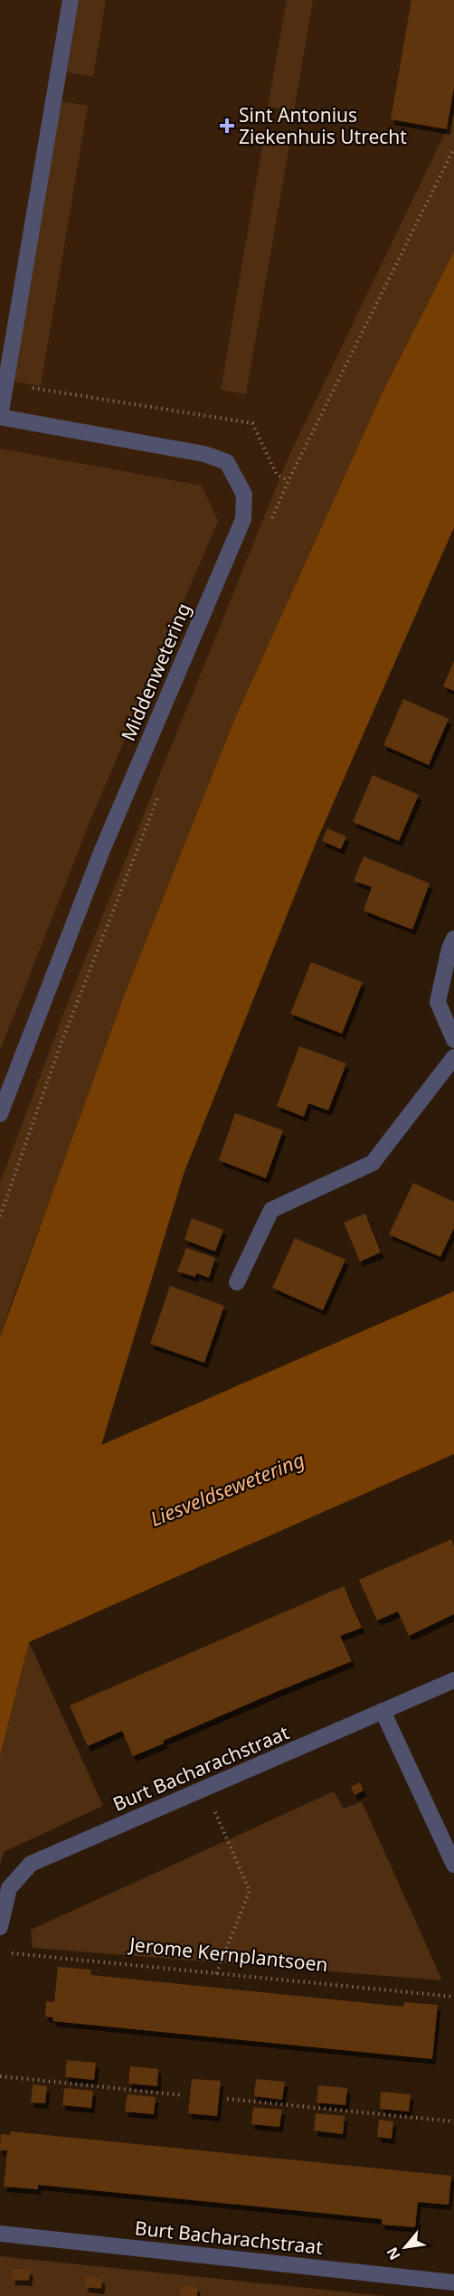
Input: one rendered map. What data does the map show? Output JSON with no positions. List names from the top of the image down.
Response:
{
  "streets": {
    "street": ["Middenwetering", "Burt Bacharachstraat"],
    "path": ["Jerome Kernplantsoen"]
  },
  "water": ["Liesveldsewetering"],
  "places": {
    "health": ["Sint Antonius Ziekenhuis Utrecht"]
  },
  "north": "bottom left"
}
